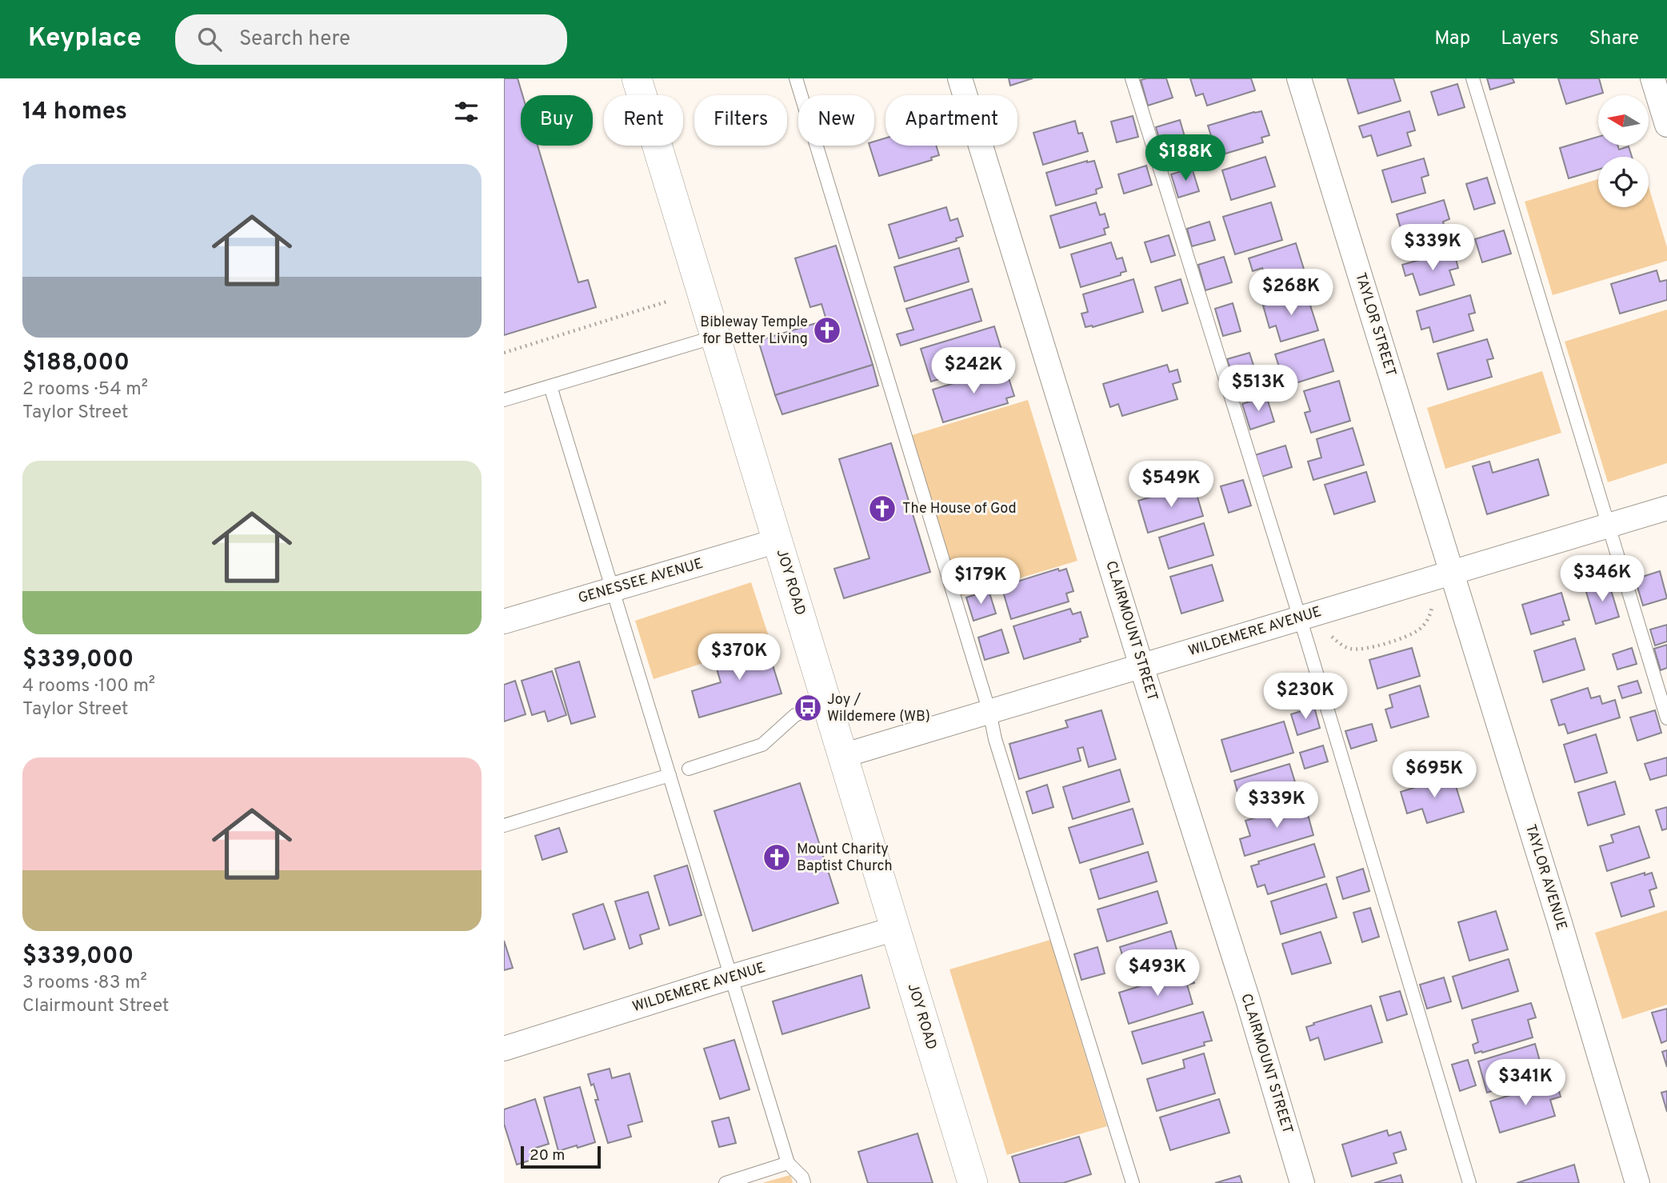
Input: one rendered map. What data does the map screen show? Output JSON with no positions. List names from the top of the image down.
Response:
{
  "streets": {
    "street": [
      "TAYLOR STREET",
      "GENESSEE AVENUE",
      "JOY ROAD",
      "CLAIRMOUNT STREET",
      "WILDEMERE AVENUE",
      "TAYLOR AVENUE"
    ]
  },
  "crossings": [
    ["TAYLOR STREET", "WILDEMERE AVENUE"],
    ["TAYLOR STREET", "TAYLOR AVENUE"],
    ["GENESSEE AVENUE", "JOY ROAD"],
    ["JOY ROAD", "WILDEMERE AVENUE"],
    ["CLAIRMOUNT STREET", "WILDEMERE AVENUE"],
    ["WILDEMERE AVENUE", "TAYLOR AVENUE"]
  ],
  "places": {
    "church": ["Bibleway Temple for Better Living", "The House of God", "Mount Charity Baptist Church"],
    "bus stop": ["Joy / Wildemere (WB)"]
  },
  "scale_bar": "20 m",
  "north": "left",
  "page": {
    "header": "Keyplace",
    "search": "Search here",
    "nav": ["Map", "Layers", "Share"],
    "heading": "14 homes",
    "chip": [
      "Buy",
      "Rent",
      "Filters",
      "New",
      "Apartment"
    ],
    "price": [
      "$188K",
      "$339K",
      "$268K",
      "$242K",
      "$513K",
      "$549K",
      "$346K",
      "$179K",
      "$370K",
      "$230K",
      "$695K",
      "$339K",
      "$493K",
      "$341K"
    ],
    "list": [
      {
        "name": "$188,000",
        "note": "2 rooms · 54 m² · Taylor Street"
      },
      {
        "name": "$339,000",
        "note": "4 rooms · 100 m² · Taylor Street"
      },
      {
        "name": "$339,000",
        "note": "3 rooms · 83 m² · Clairmount Street"
      }
    ],
    "scale": "20 m"
  }
}
